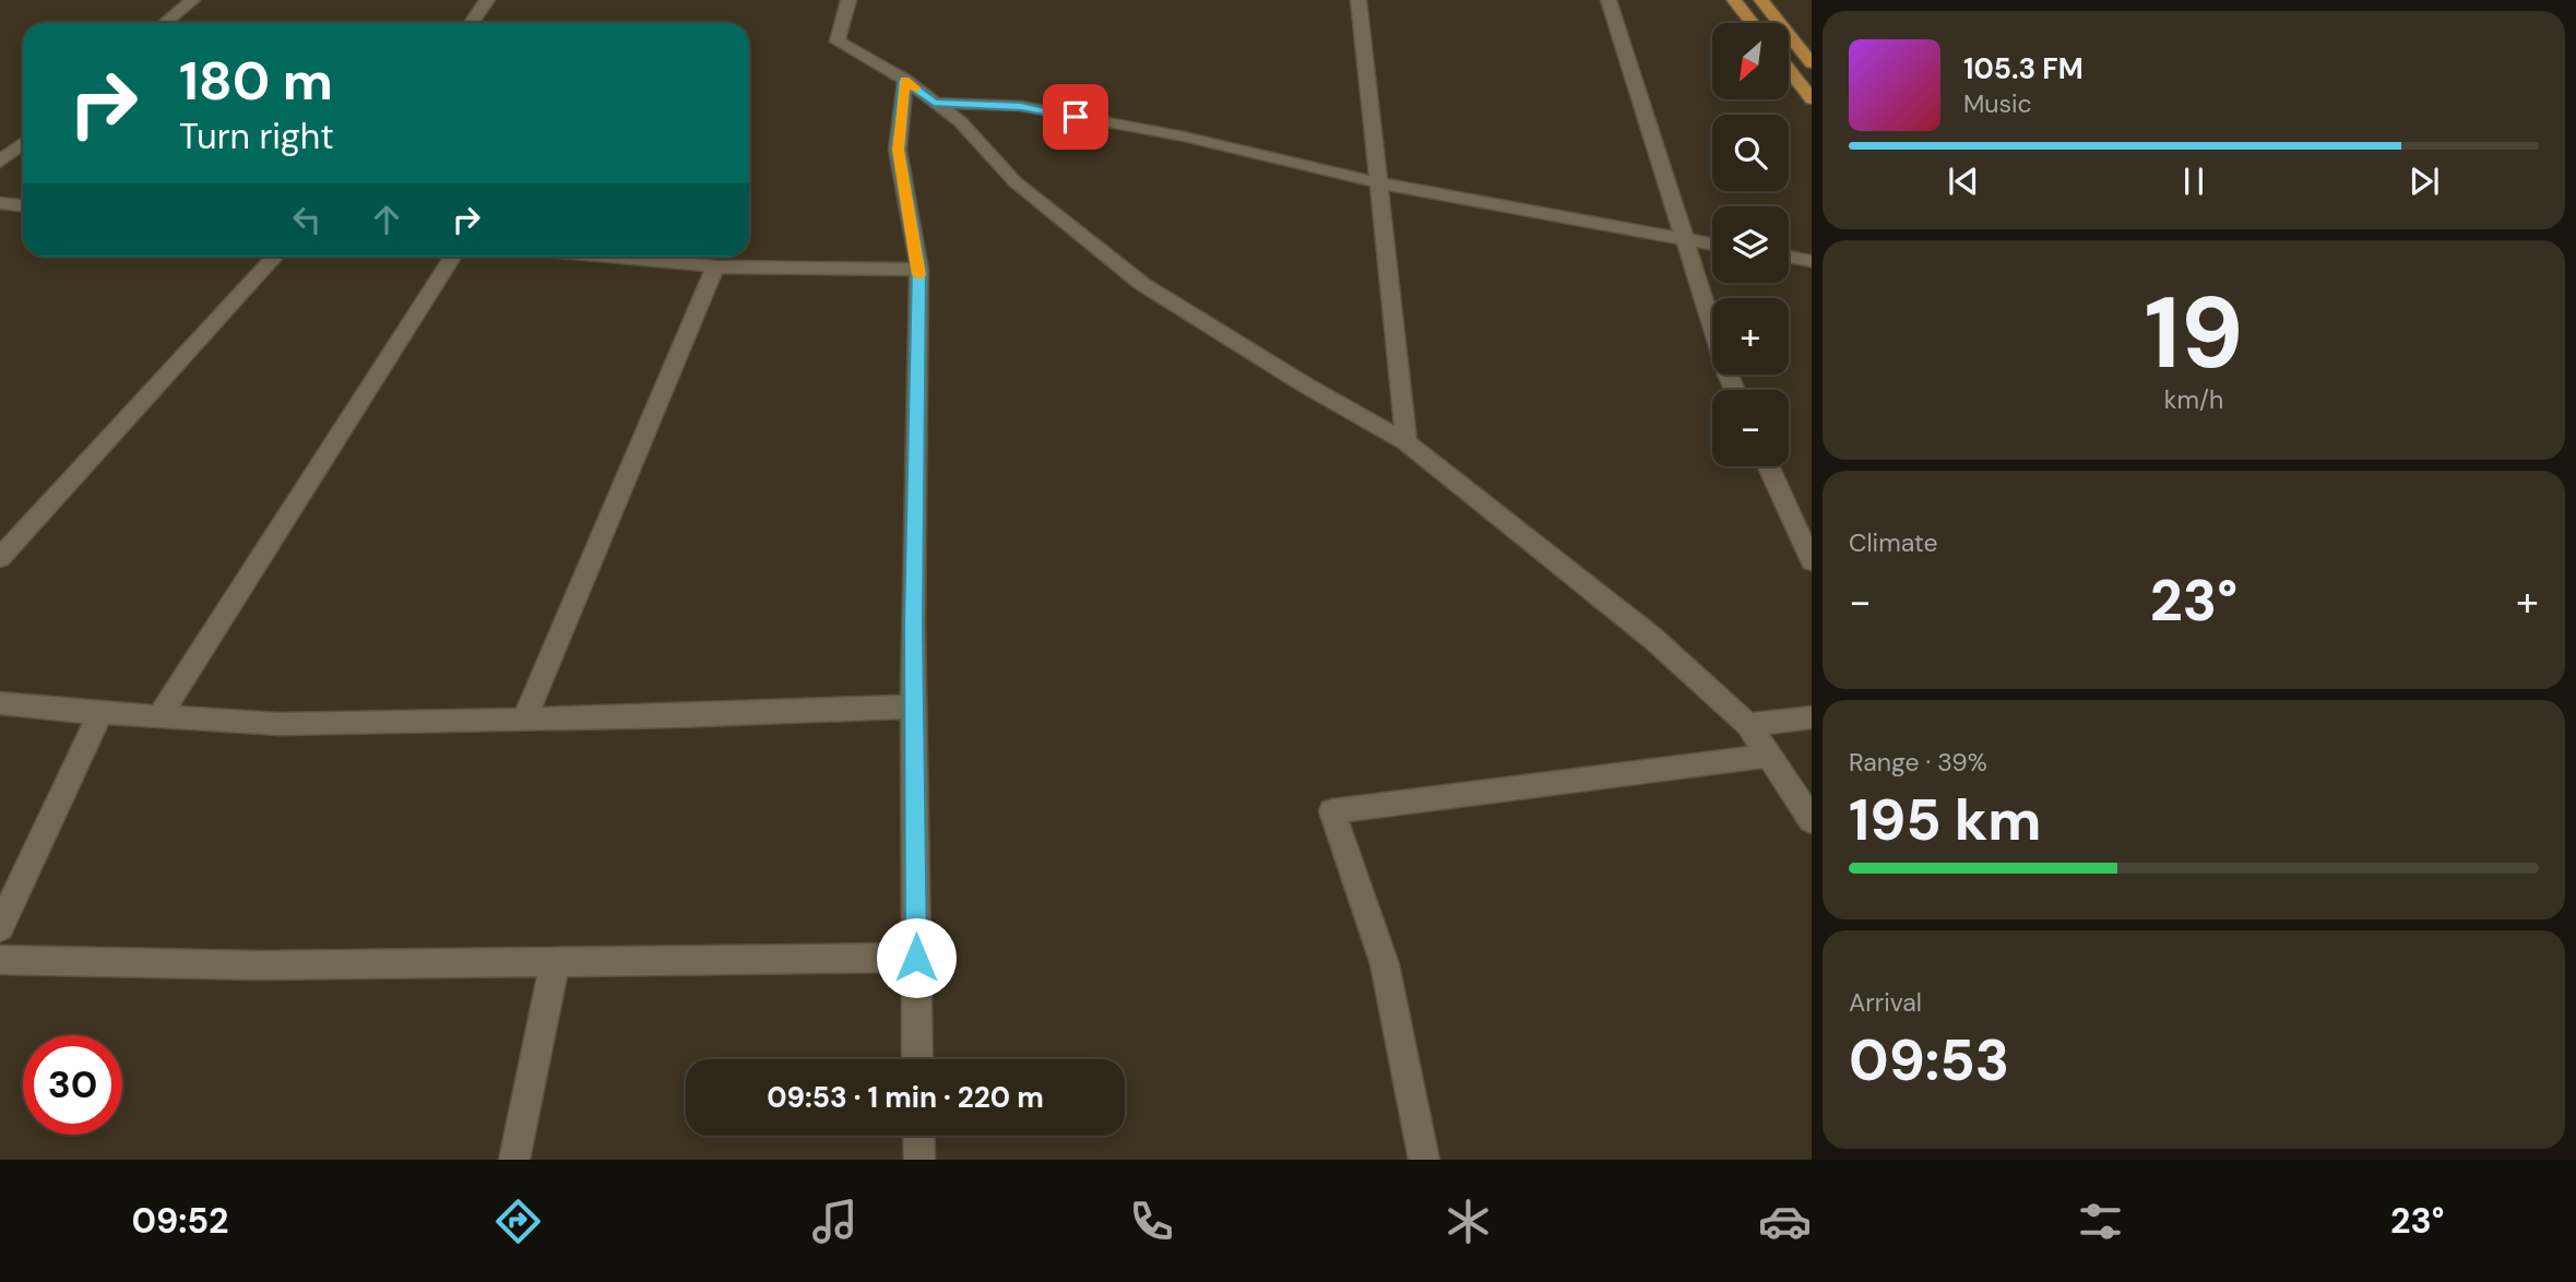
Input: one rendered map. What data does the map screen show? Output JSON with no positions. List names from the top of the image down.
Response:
{
  "north": "bottom left",
  "page": {
    "map_buttons": ["+", "−"],
    "turn": ["180 m", "Turn right"],
    "song": ["105.3 FM", "Music"],
    "tile": [
      ["19", "km/h"],
      "Climate",
      ["Range · 39%", "195 km"],
      ["Arrival", "09:53"]
    ],
    "heat": ["−", "23°", "+"],
    "limit": "30",
    "trip": "09:53 · 1 min · 220 m",
    "tabs": ["09:52", "23°"]
  }
}
